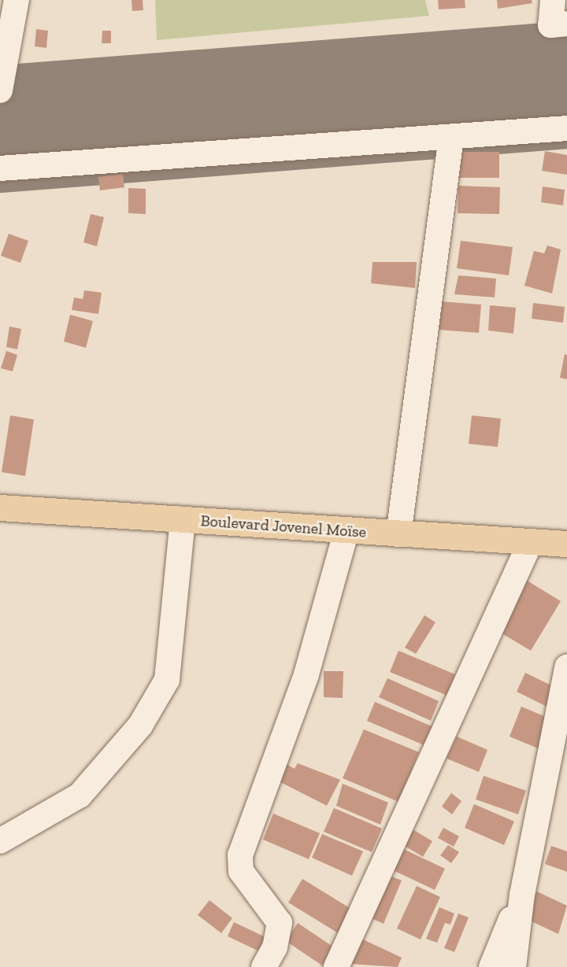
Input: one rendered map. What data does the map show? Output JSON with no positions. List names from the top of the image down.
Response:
{
  "streets": {
    "main road": ["Boulevard Jovenel Moïse"]
  }
}
